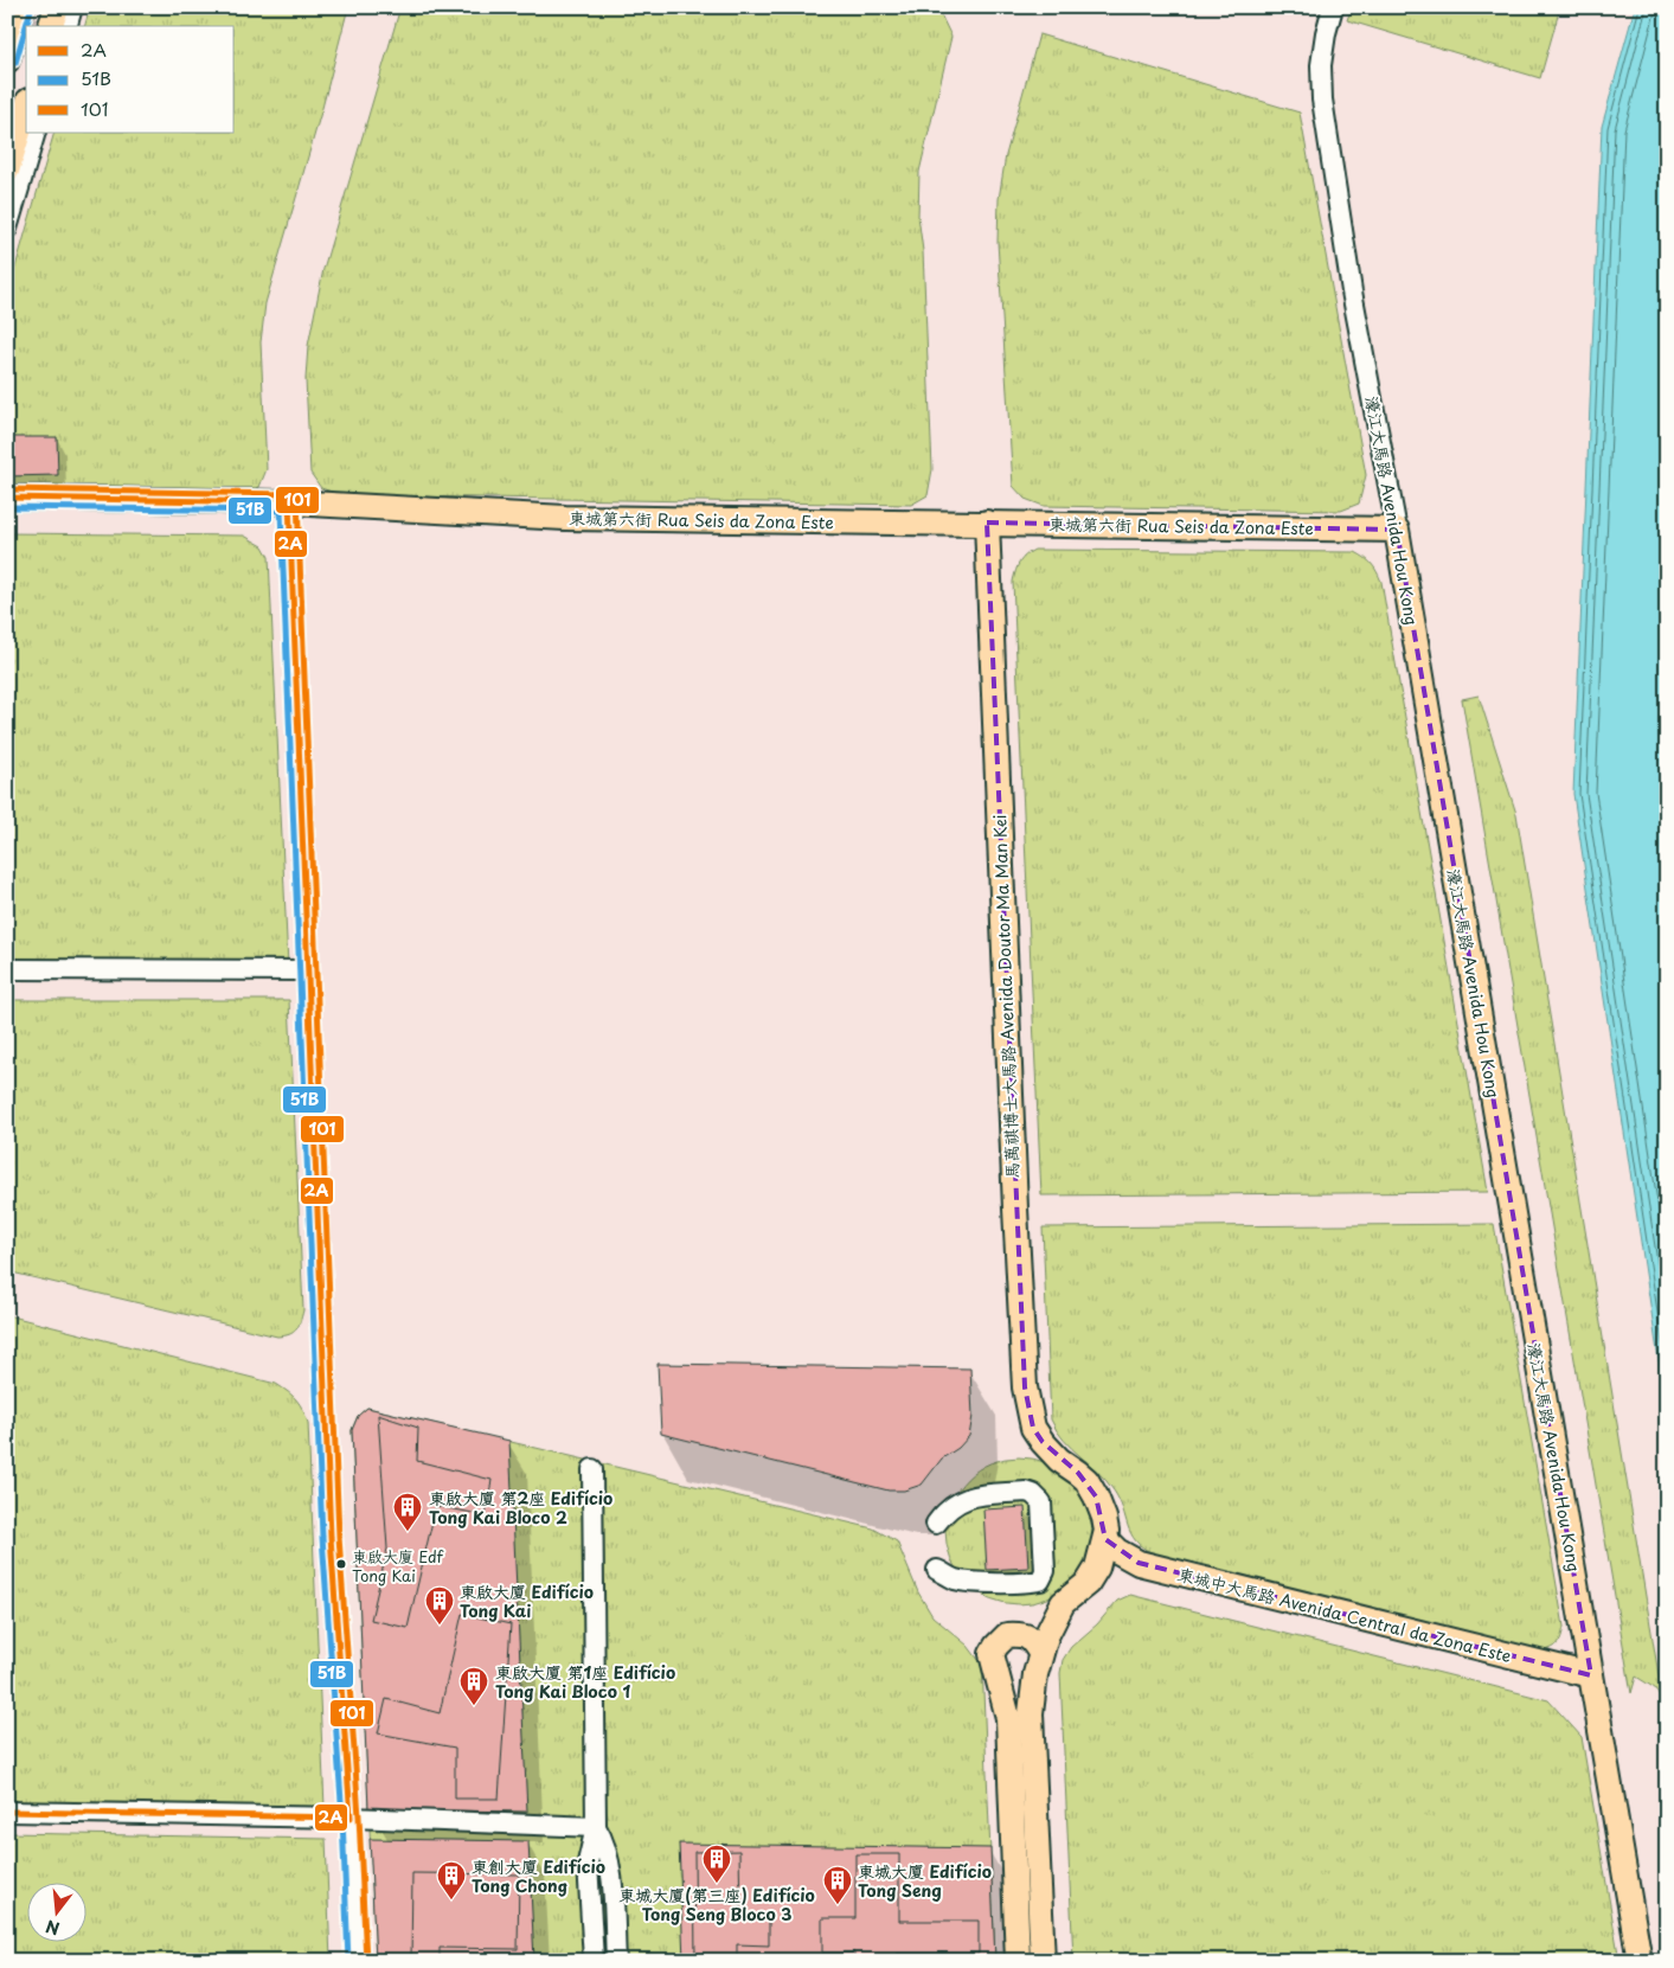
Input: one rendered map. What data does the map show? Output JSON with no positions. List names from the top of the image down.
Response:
{
  "streets": {
    "main road": [
      "濠江大馬路 Avenida Hou Kong",
      "東城第六街 Rua Seis da Zona Este",
      "馬萬祺博士大馬路 Avenida Doutor Ma Man Kei",
      "東城中大馬路 Avenida Central da Zona Este"
    ]
  },
  "crossings": [
    ["濠江大馬路 Avenida Hou Kong", "東城第六街 Rua Seis da Zona Este"],
    ["濠江大馬路 Avenida Hou Kong", "東城中大馬路 Avenida Central da Zona Este"],
    ["東城第六街 Rua Seis da Zona Este", "馬萬祺博士大馬路 Avenida Doutor Ma Man Kei"],
    ["馬萬祺博士大馬路 Avenida Doutor Ma Man Kei", "東城中大馬路 Avenida Central da Zona Este"]
  ],
  "places": {
    "building": [
      "東啟大廈 第2座 Edifício Tong Kai Bloco 2",
      "東啟大廈 Edifício Tong Kai",
      "東啟大廈 第1座 Edifício Tong Kai Bloco 1",
      "東城大廈(第三座) Edifício Tong Seng Bloco 3",
      "東創大廈 Edifício Tong Chong",
      "東城大廈 Edifício Tong Seng"
    ],
    "other": ["東啟大廈 Edf Tong Kai"]
  },
  "lines": ["transit line 51B", "transit line 101", "transit line 2A"],
  "legend": ["2A", "51B", "101"],
  "north": "bottom"
}
